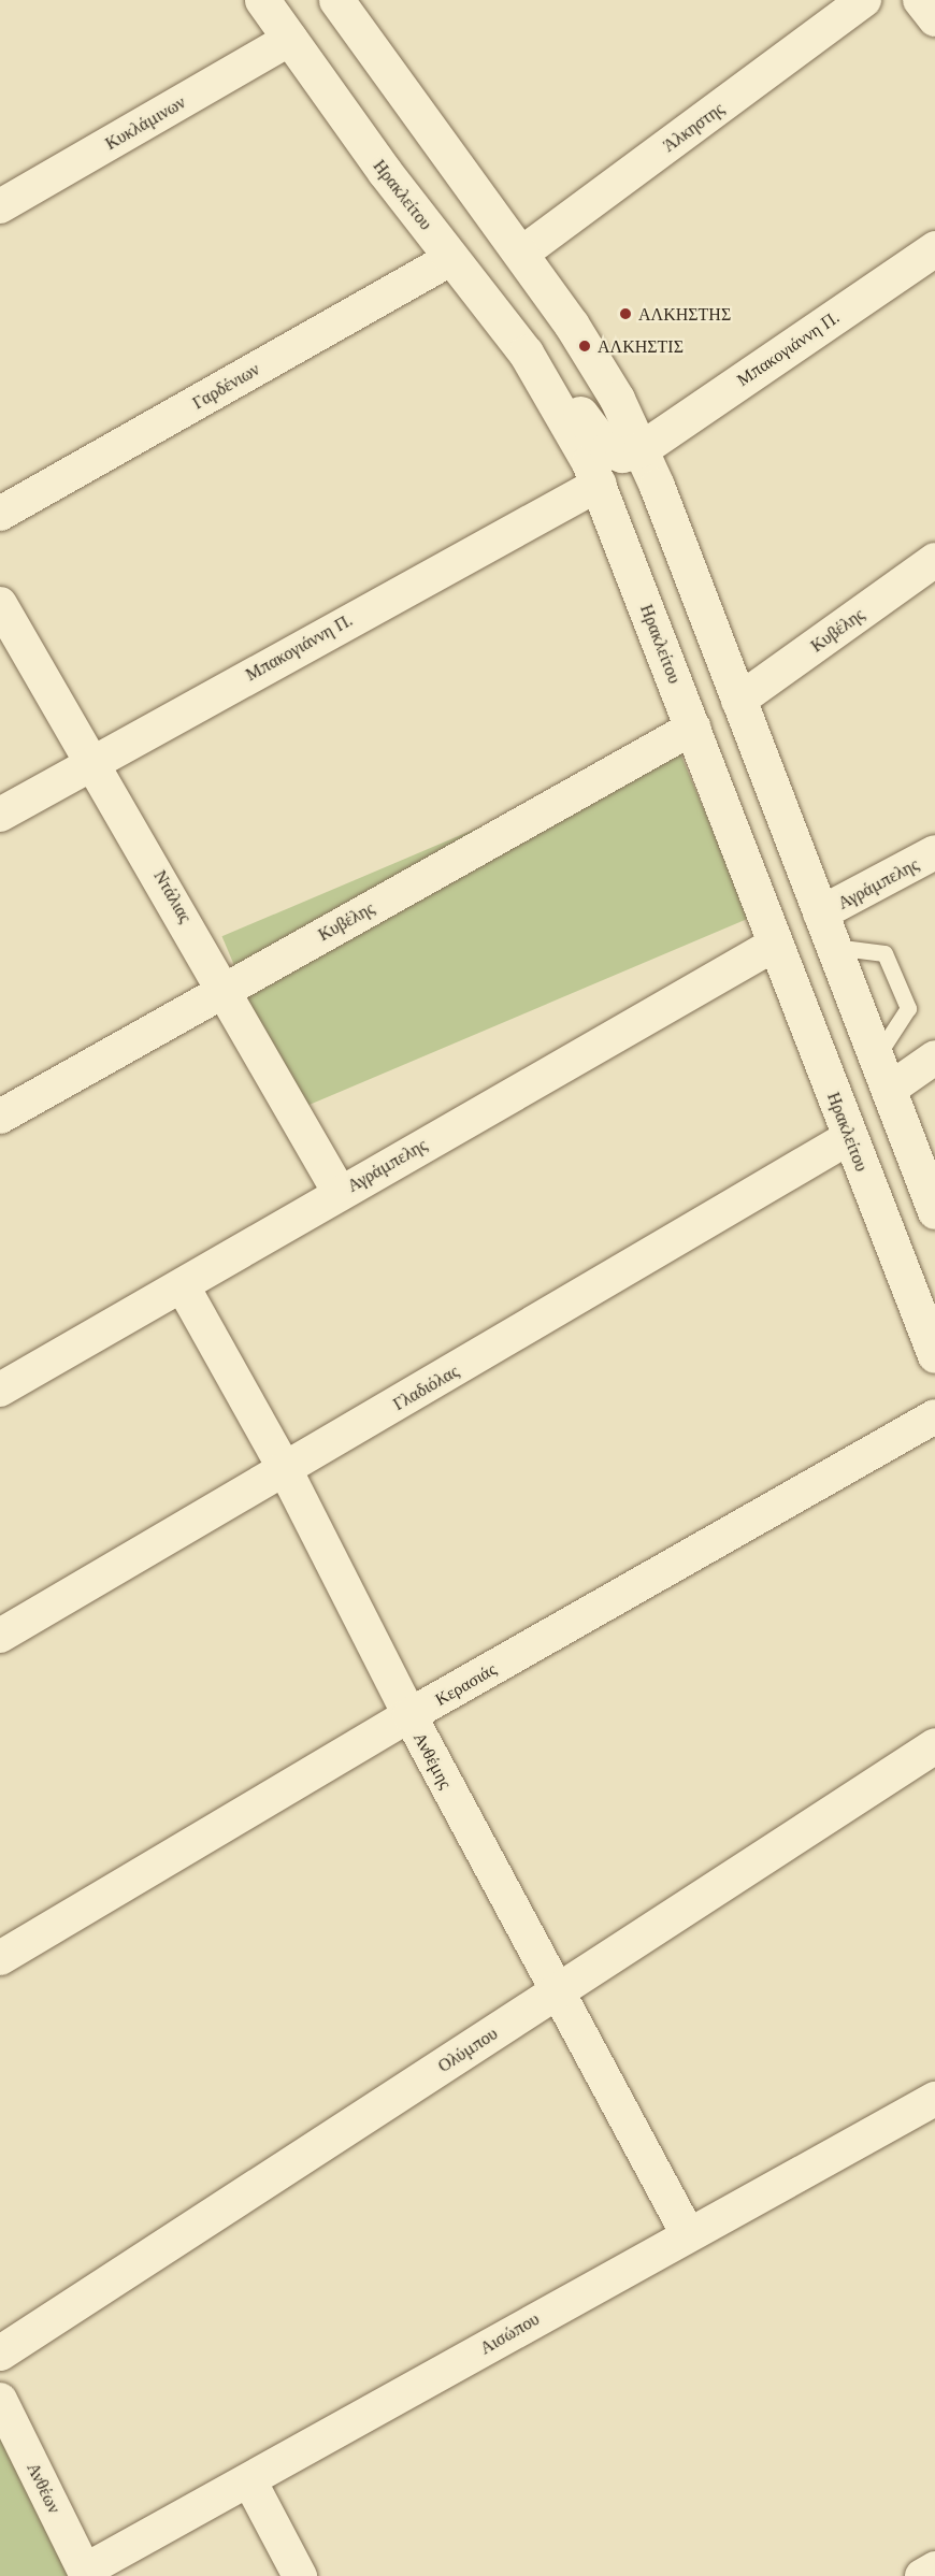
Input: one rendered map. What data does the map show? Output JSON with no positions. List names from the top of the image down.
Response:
{
  "streets": {
    "main road": ["Ηρακλείτου", "Μπακογιάννη Π.", "Ολύμπου"],
    "street": [
      "Κυκλάμινων",
      "Άλκηστης",
      "Γαρδένιων",
      "Κυβέλης",
      "Αγράμπελης",
      "Ντάλιας",
      "Γλαδιόλας",
      "Κερασιάς",
      "Ανθέμης",
      "Αισώπου",
      "Ανθέων"
    ]
  },
  "crossings": [
    ["Κυκλάμινων", "Ηρακλείτου"],
    ["Ηρακλείτου", "Μπακογιάννη Π."],
    ["Ηρακλείτου", "Γαρδένιων"],
    ["Ηρακλείτου", "Κυβέλης"],
    ["Ηρακλείτου", "Αγράμπελης"],
    ["Ηρακλείτου", "Γλαδιόλας"],
    ["Μπακογιάννη Π.", "Ντάλιας"],
    ["Κυβέλης", "Ντάλιας"],
    ["Αγράμπελης", "Ντάλιας"],
    ["Αγράμπελης", "Ανθέμης"],
    ["Γλαδιόλας", "Ανθέμης"],
    ["Κερασιάς", "Ανθέμης"],
    ["Ανθέμης", "Ολύμπου"],
    ["Ανθέμης", "Αισώπου"],
    ["Αισώπου", "Ανθέων"]
  ],
  "places": ["ΑΛΚΗΣΤΗΣ", "ΑΛΚΗΣΤΙΣ"]
}
